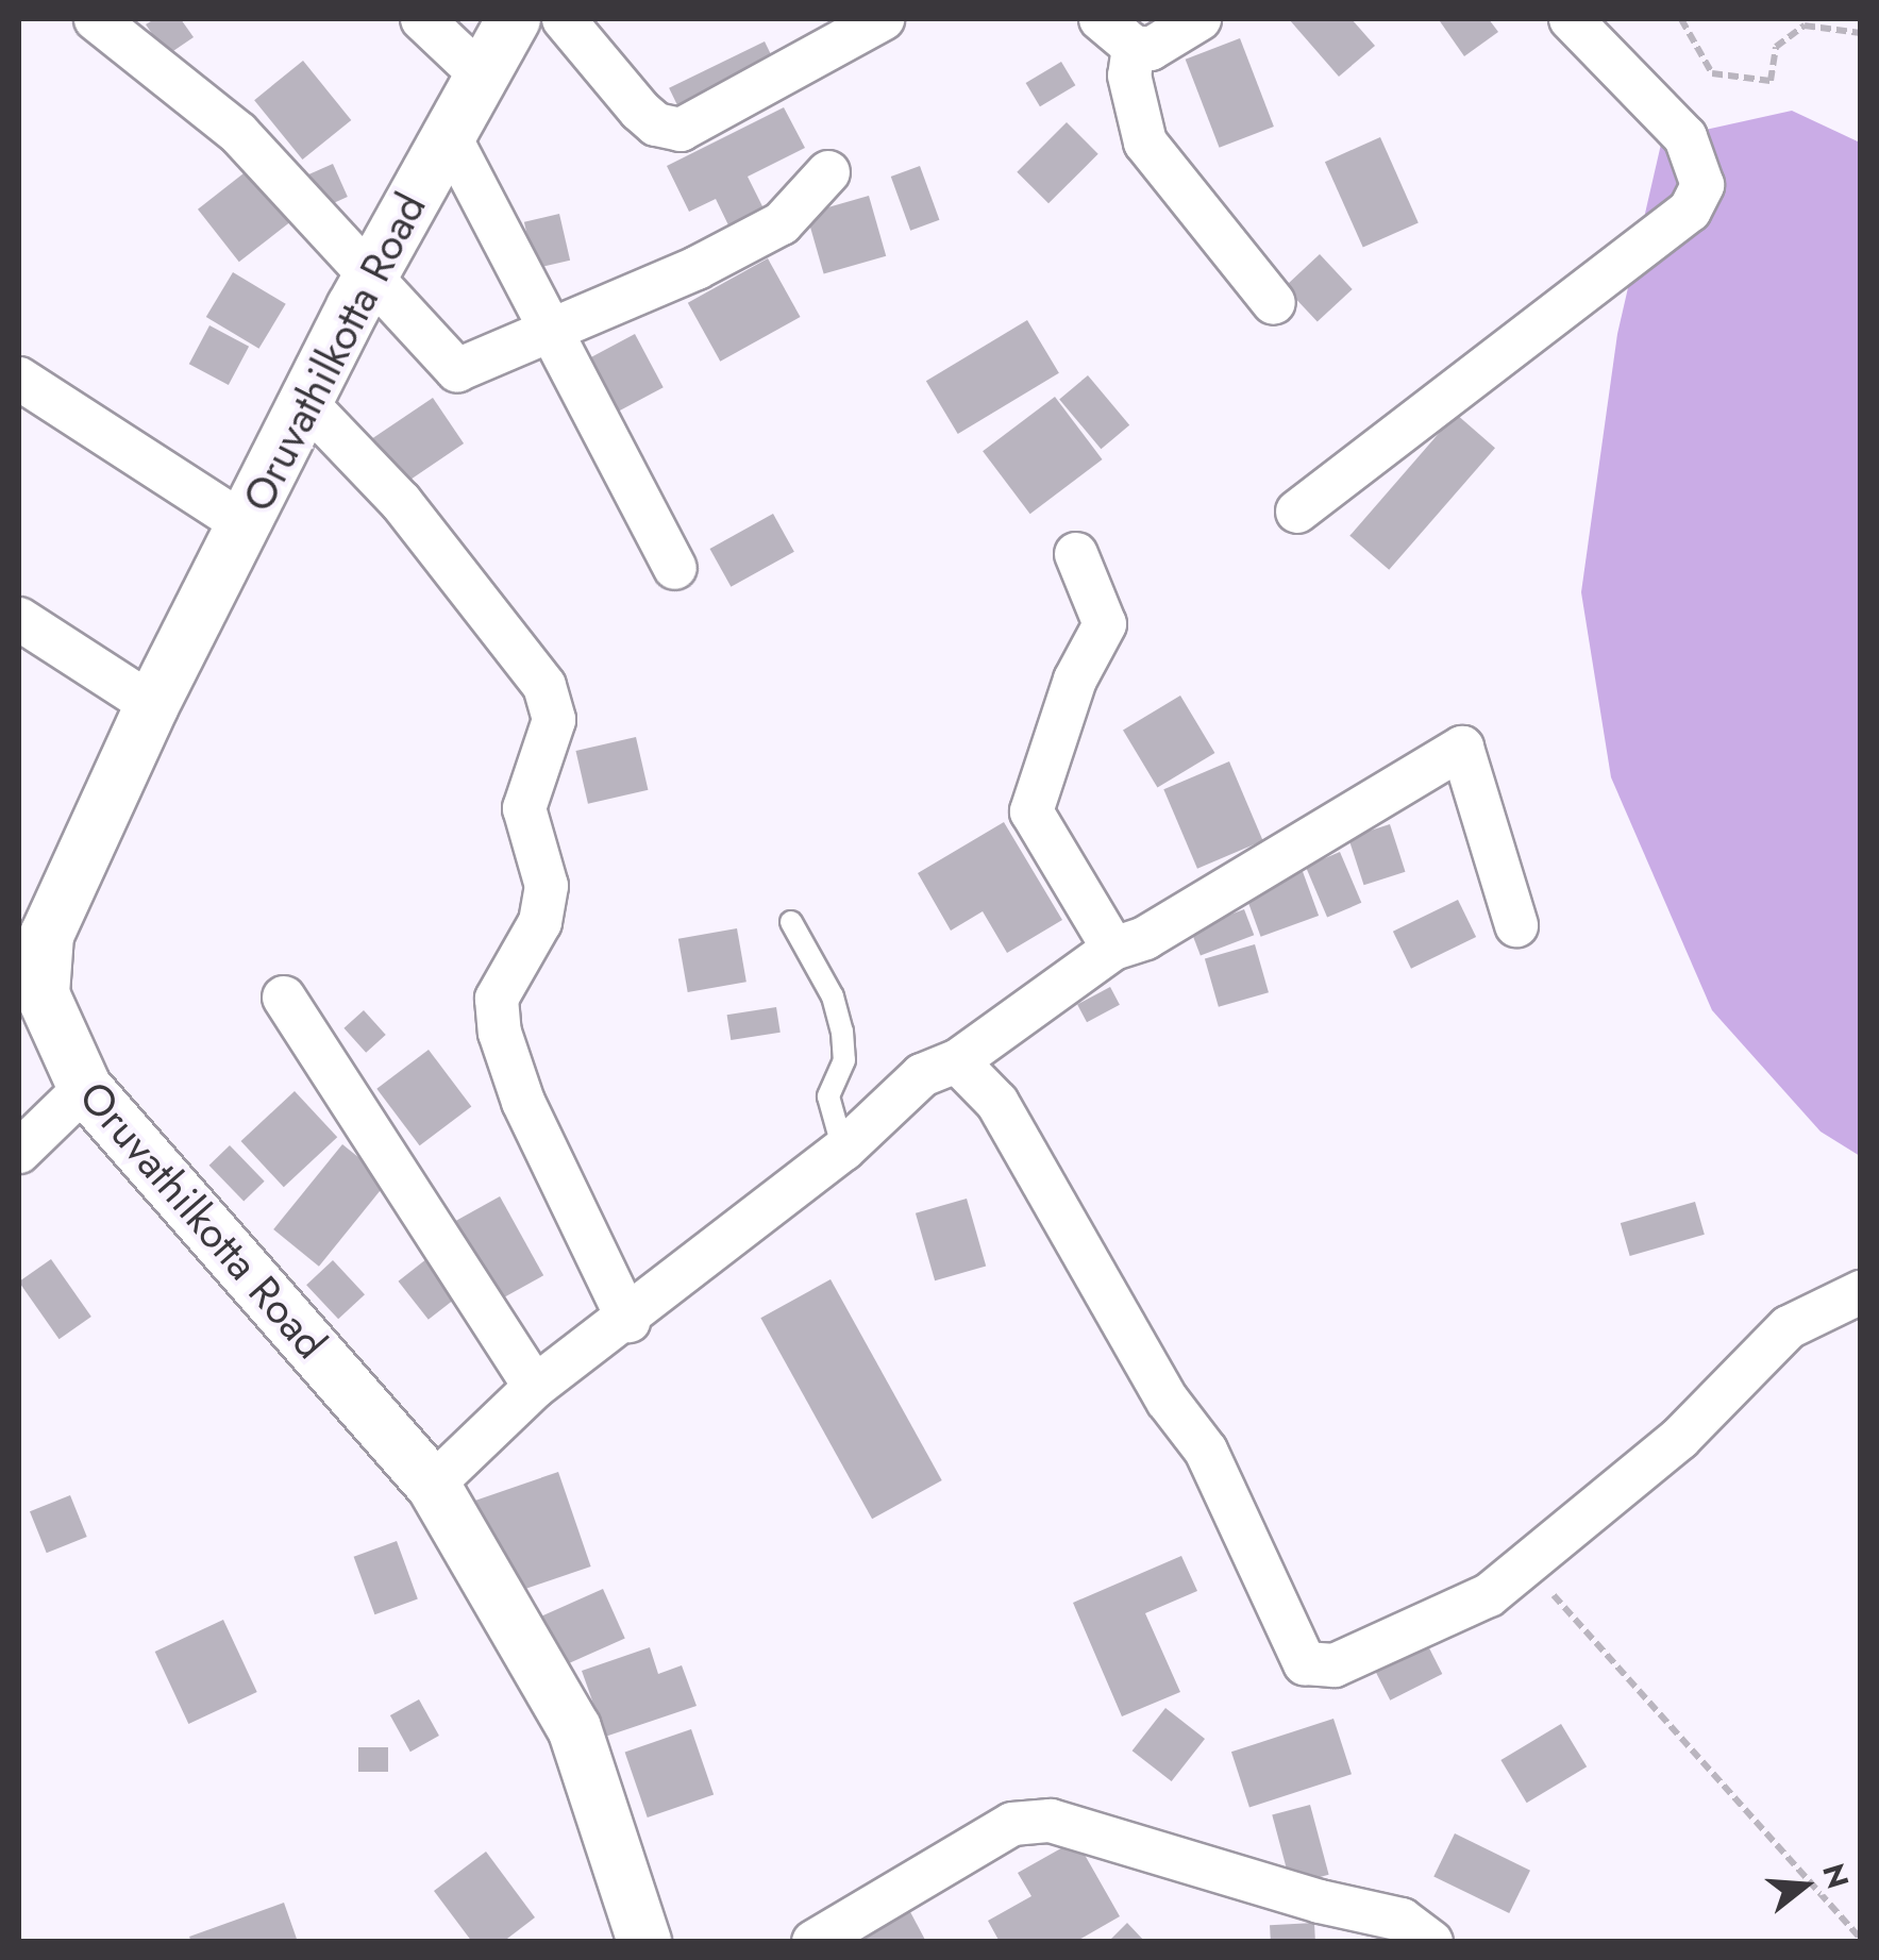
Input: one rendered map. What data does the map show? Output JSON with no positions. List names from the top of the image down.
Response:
{
  "streets": {
    "street": ["Oruvathilkotta Road"]
  },
  "north": "right"
}
